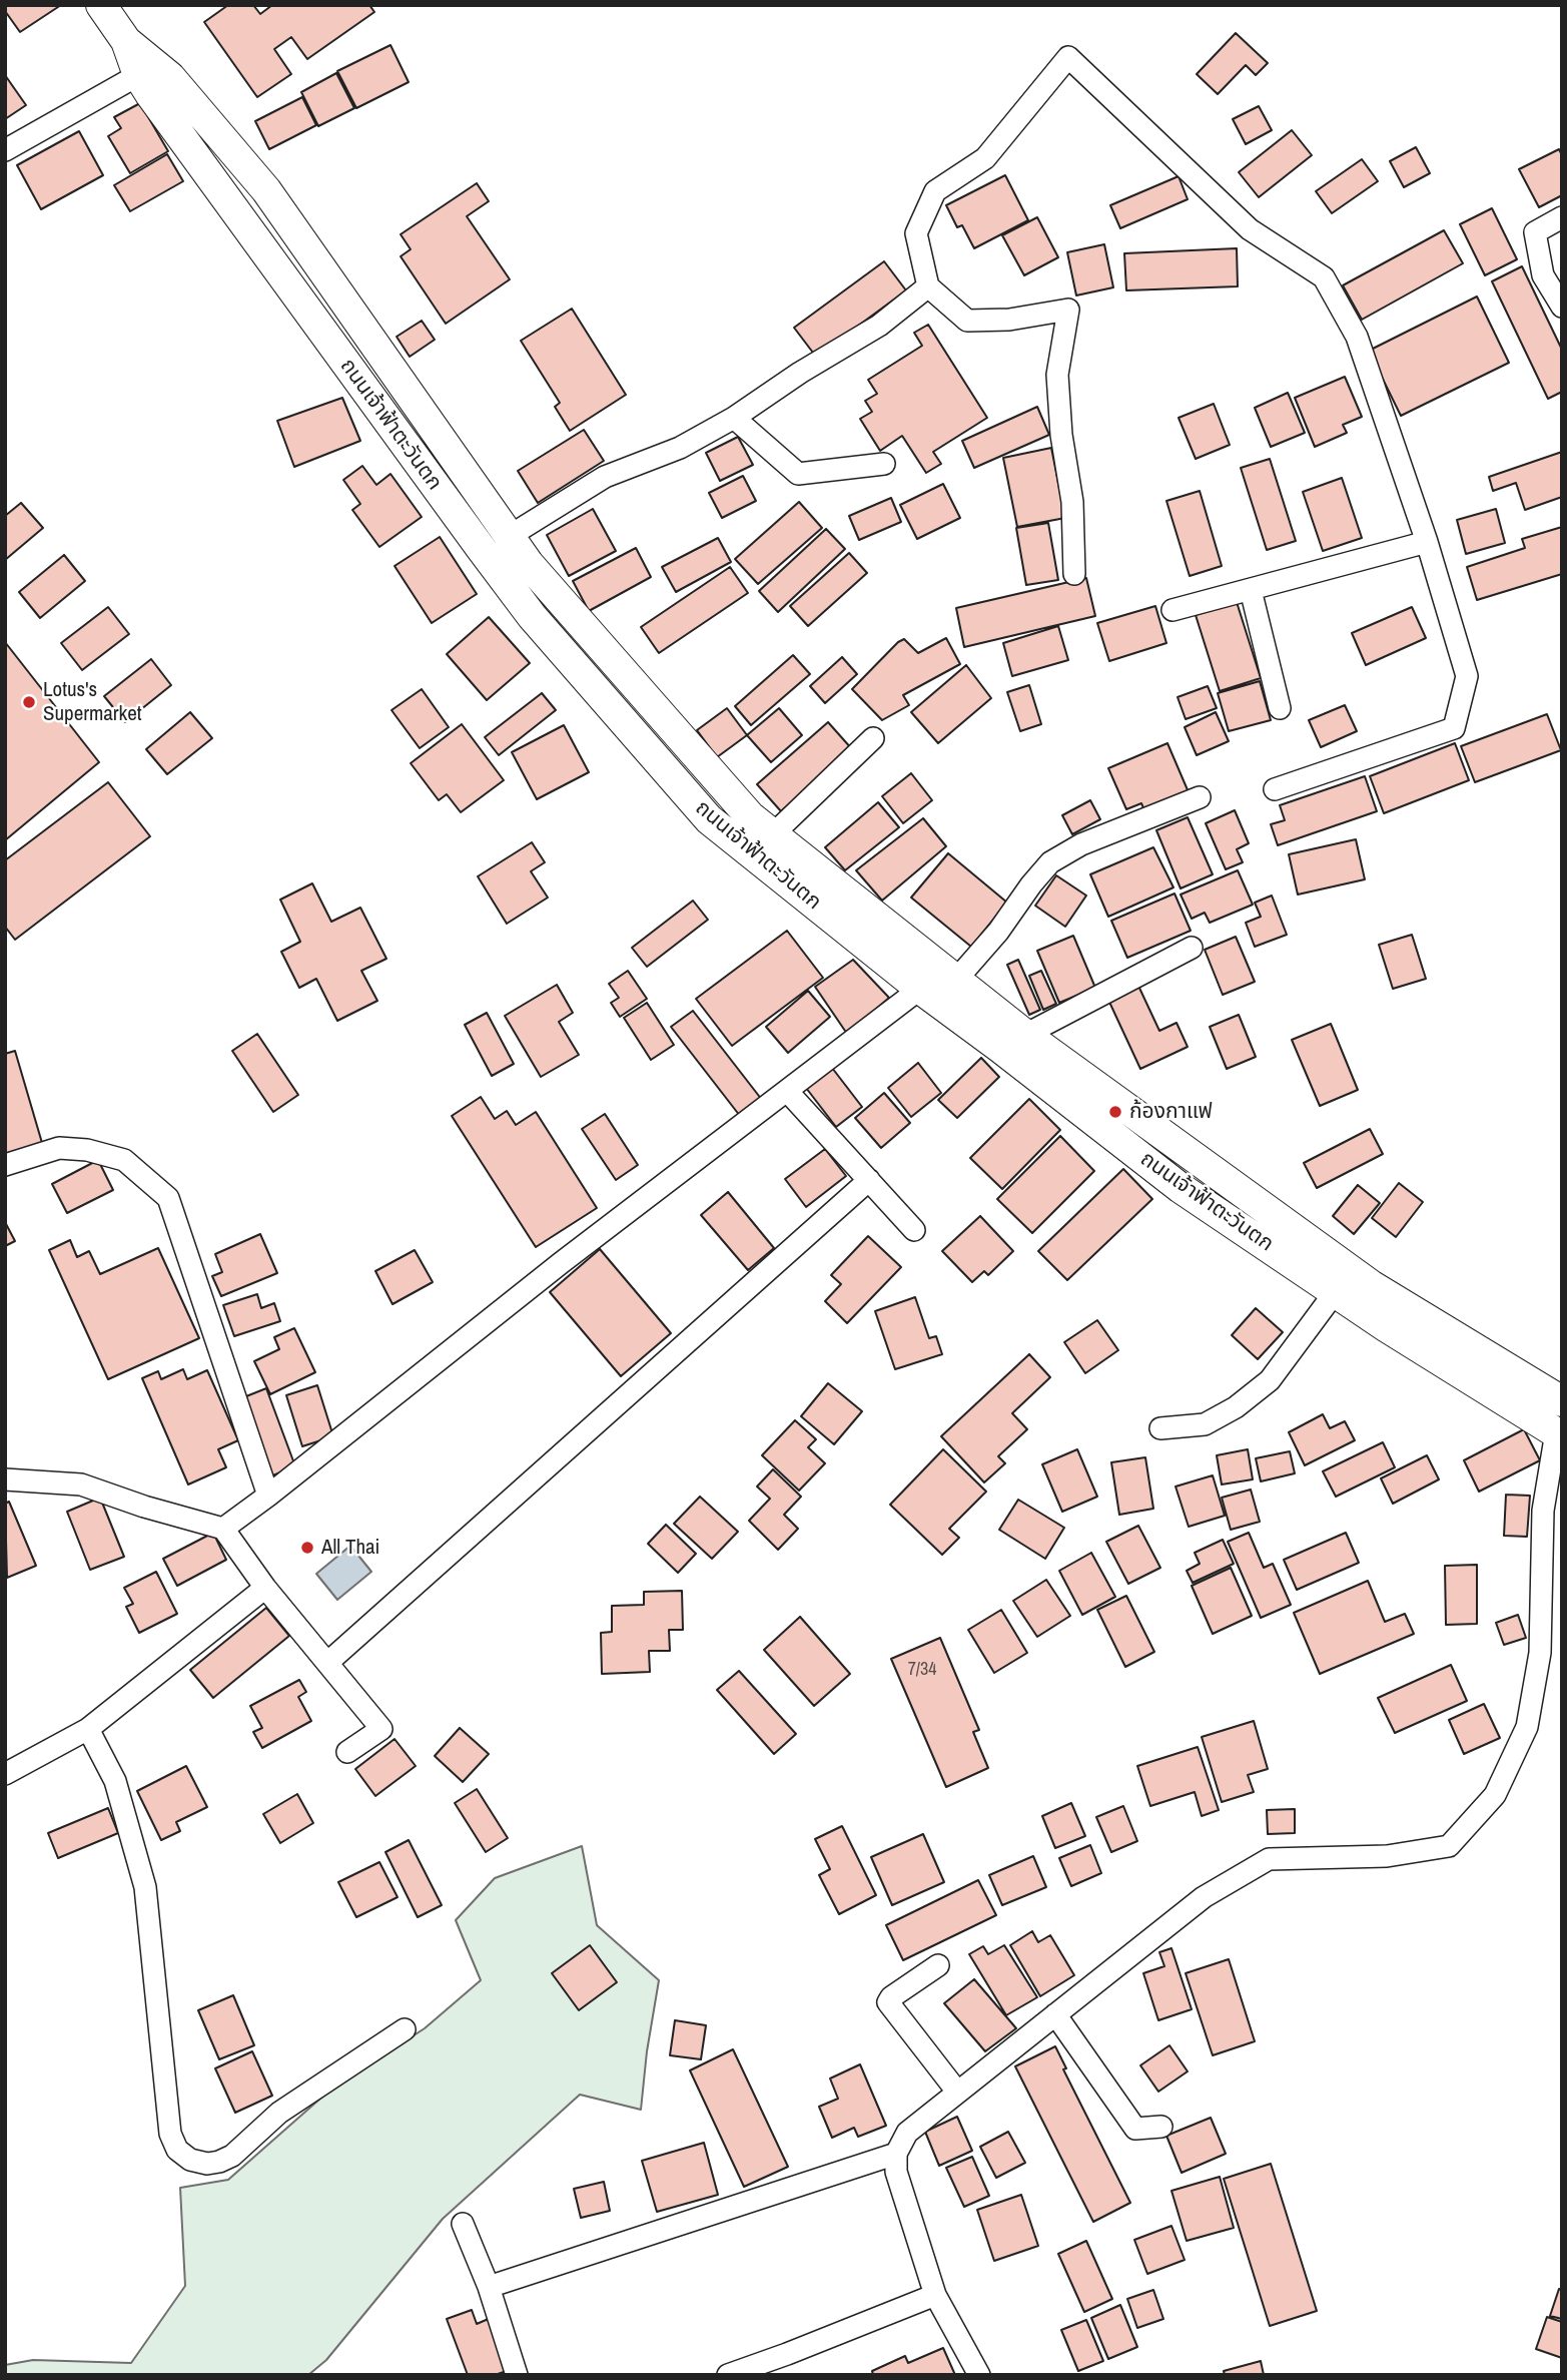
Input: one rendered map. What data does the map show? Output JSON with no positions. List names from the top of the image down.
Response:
{
  "streets": {
    "main road": ["ถนนเจ้าฟ้าตะวันตก"]
  },
  "places": ["Lotus's Supermarket", "ก้องกาแฟ", "All Thai"],
  "house_numbers": ["7/34"]
}
